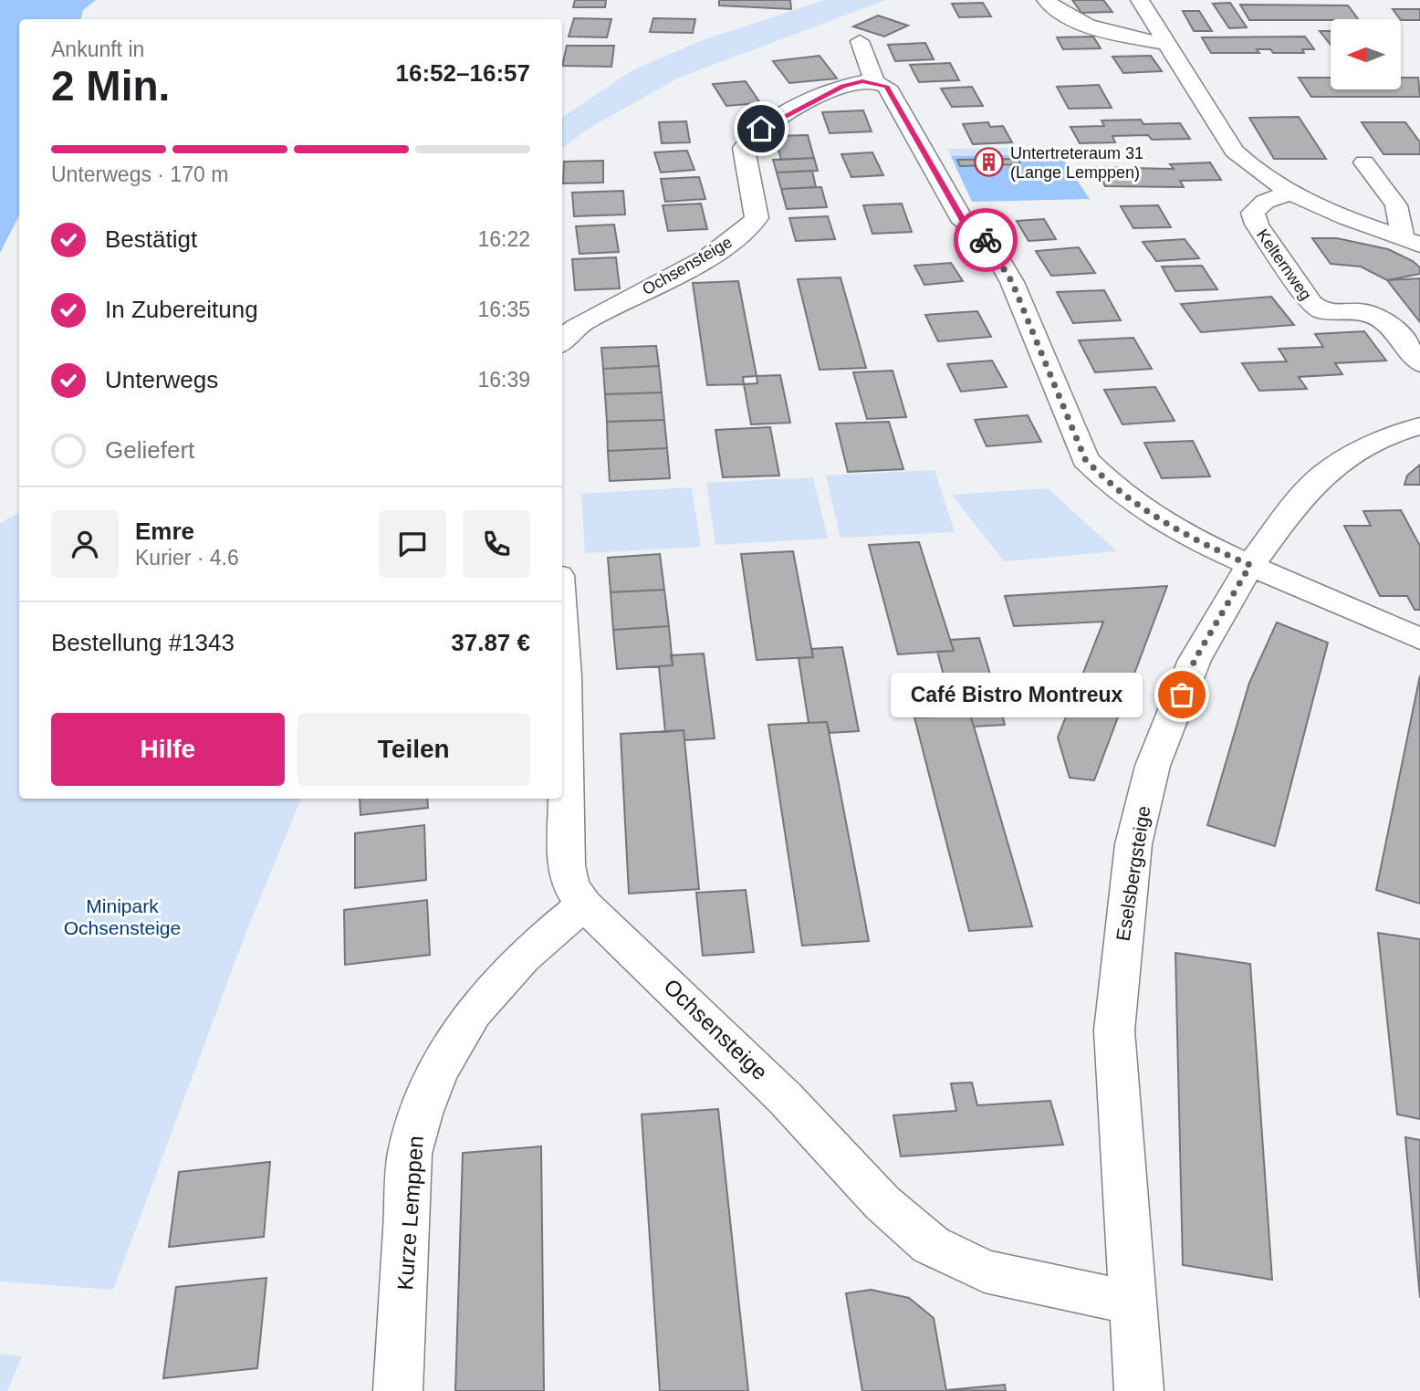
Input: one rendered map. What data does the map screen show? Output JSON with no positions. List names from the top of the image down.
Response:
{
  "streets": {
    "street": [
      "Kelternweg",
      "Ochsensteige",
      "Eselsbergsteige",
      "Kurze Lemppen"
    ]
  },
  "crossings": [
    ["Ochsensteige", "Eselsbergsteige"],
    ["Ochsensteige", "Kurze Lemppen"]
  ],
  "parks": ["Minipark Ochsensteige"],
  "places": {
    "building": ["Untertreteraum 31 (Lange Lemppen)"],
    "other": ["Café Bistro Montreux"]
  },
  "north": "left",
  "page": {
    "heading": ["2 Min.", "Ankunft in", "16:52–16:57"],
    "panel": [
      "Emre",
      "Kurier · 4.6",
      "Bestellung #1343",
      "37.87 €"
    ],
    "bar": "Unterwegs · 170 m",
    "list": [
      ["Bestätigt", "16:22"],
      ["In Zubereitung", "16:35"],
      ["Unterwegs", "16:39"],
      "Geliefert"
    ],
    "bubble": "Café Bistro Montreux",
    "buttons": ["Hilfe", "Teilen"]
  }
}
